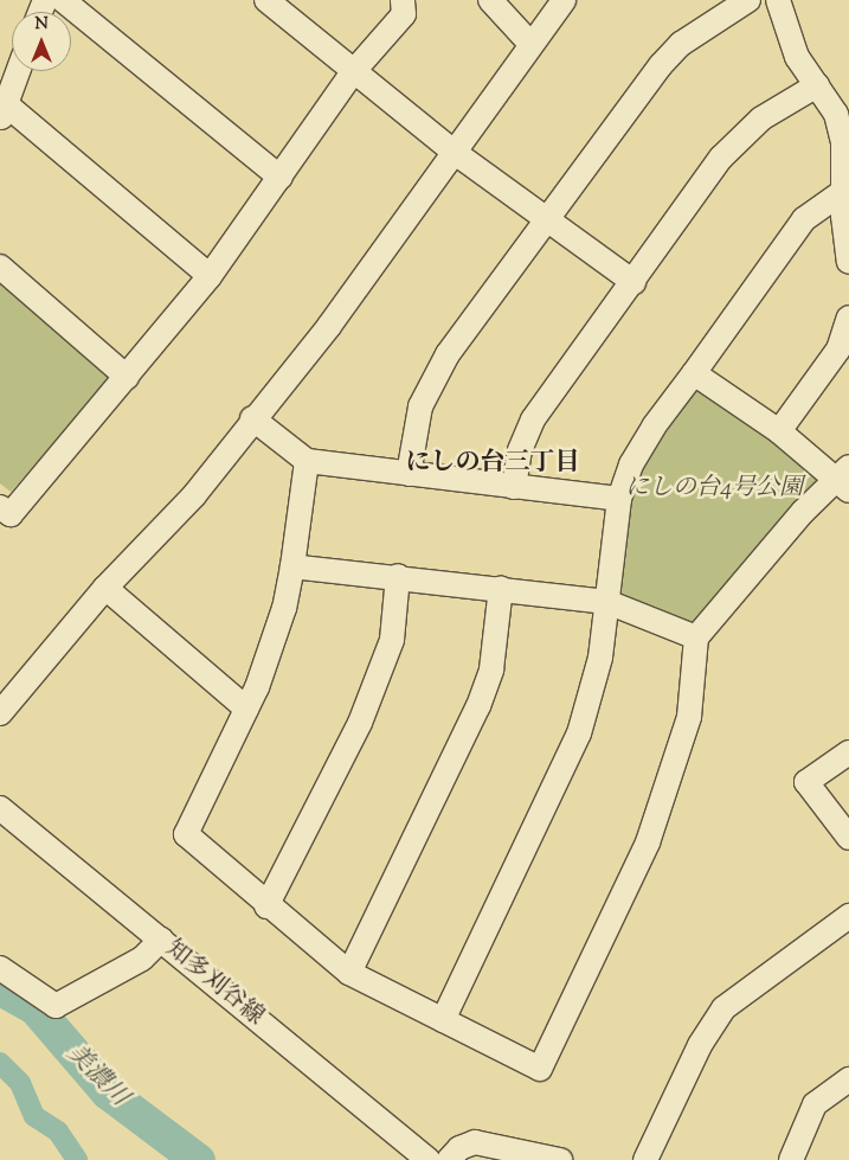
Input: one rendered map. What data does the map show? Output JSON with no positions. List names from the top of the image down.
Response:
{
  "streets": {
    "street": ["知多刈谷線"]
  },
  "districts": ["にしの台三丁目"],
  "water": ["美濃川"],
  "parks": ["にしの台4号公園"],
  "north": "top"
}
